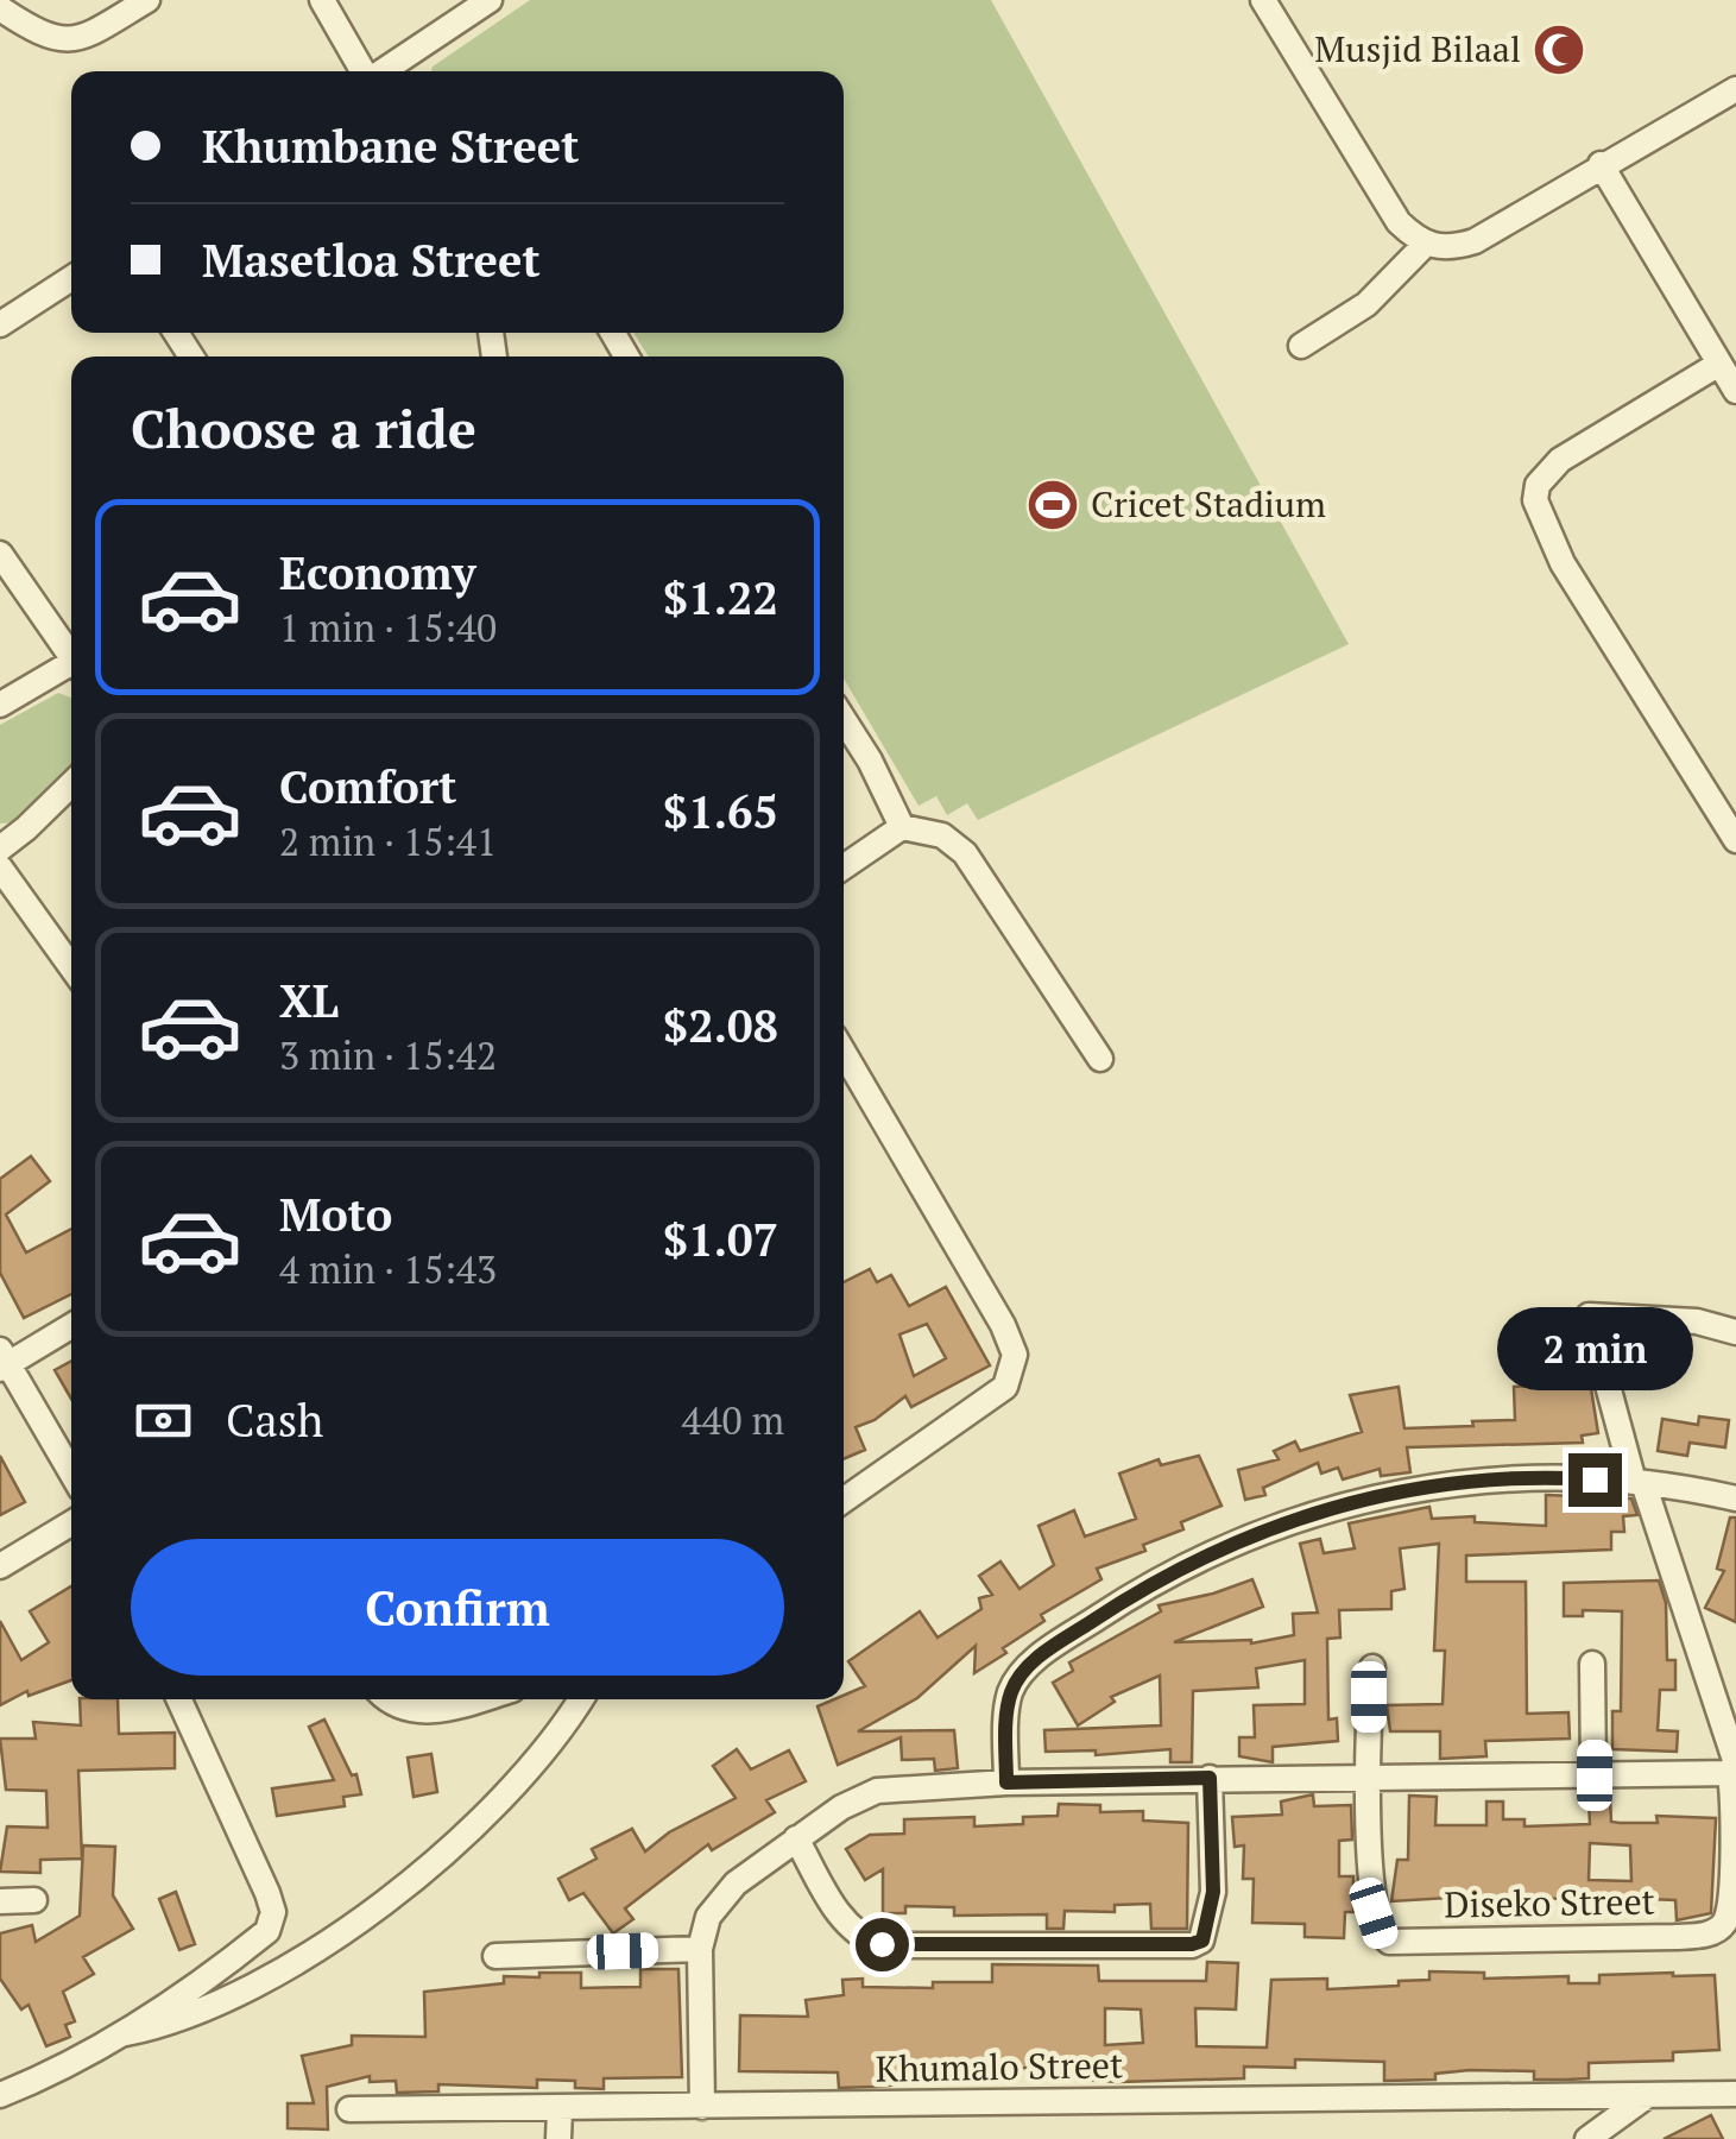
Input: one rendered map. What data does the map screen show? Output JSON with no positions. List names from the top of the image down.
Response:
{
  "streets": {
    "street": ["Diseko Street", "Khumalo Street"]
  },
  "places": {
    "mosque": ["Musjid Bilaal"],
    "sports": ["Cricet Stadium"]
  },
  "page": {
    "banner": ["Khumbane Street", "Masetloa Street"],
    "heading": "Choose a ride",
    "list": [
      {
        "name": "Economy",
        "note": "1 min · 15:40",
        "value": "$1.22"
      },
      {
        "name": "Comfort",
        "note": "2 min · 15:41",
        "value": "$1.65"
      },
      {
        "name": "XL",
        "note": "3 min · 15:42",
        "value": "$2.08"
      },
      {
        "name": "Moto",
        "note": "4 min · 15:43",
        "value": "$1.07"
      }
    ],
    "bubble": "2 min",
    "pay": ["Cash", "440 m"],
    "buttons": "Confirm"
  }
}
